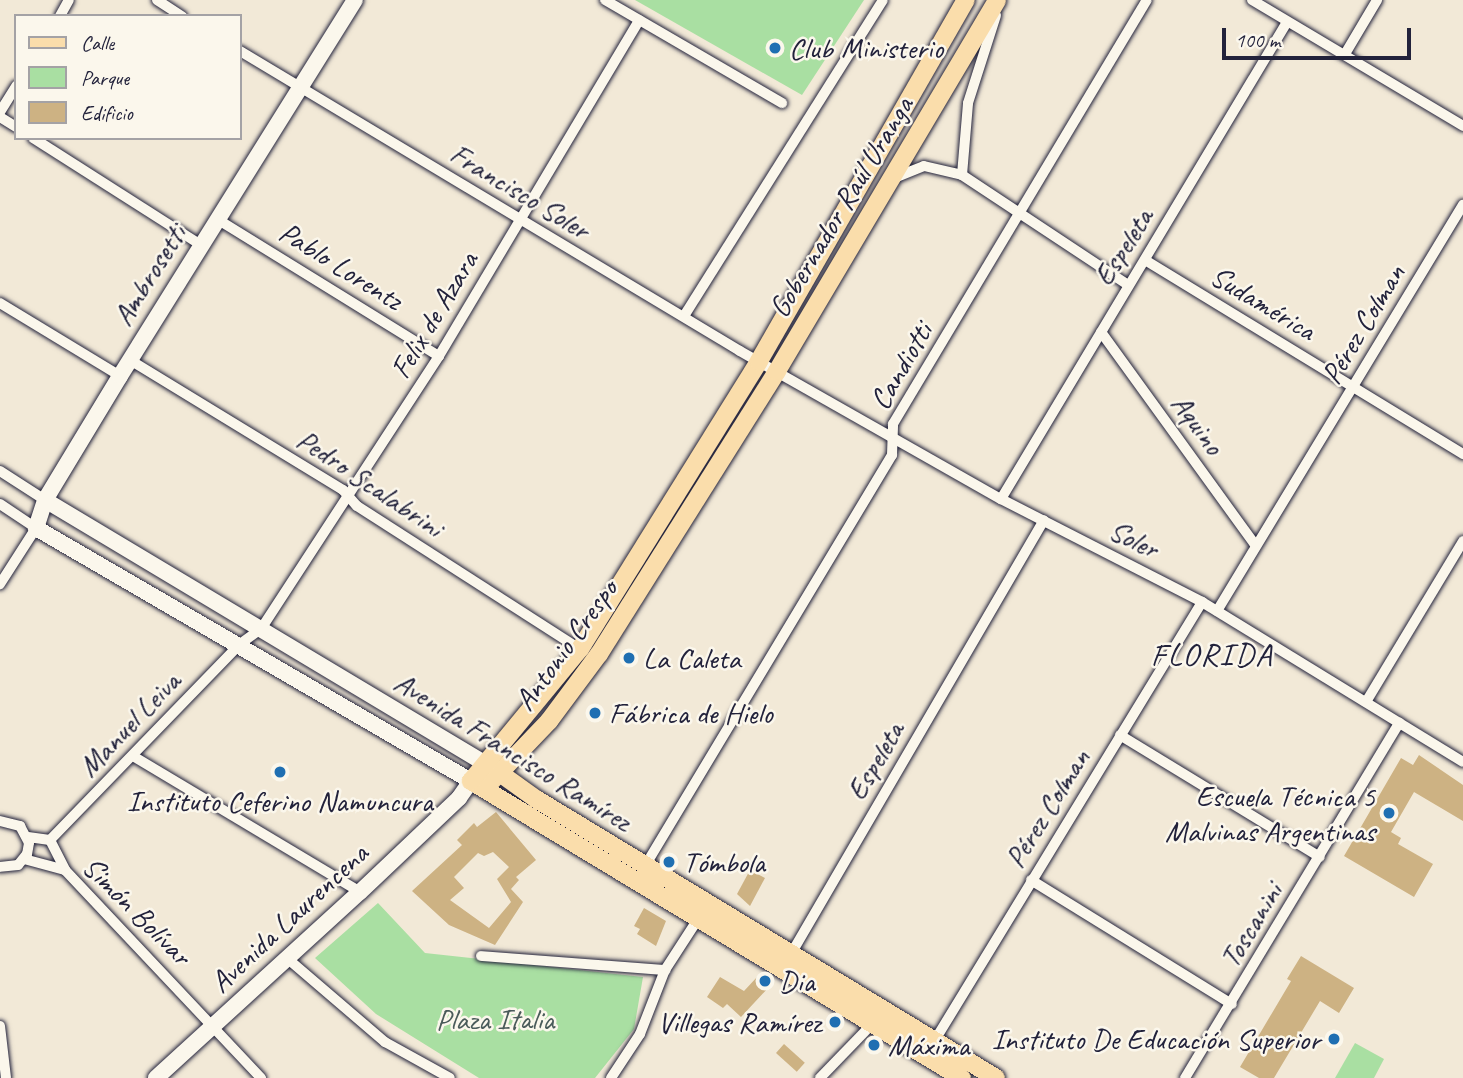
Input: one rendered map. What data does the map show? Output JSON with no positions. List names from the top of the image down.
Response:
{
  "streets": {
    "main road": ["Gobernador Raúl Uranga", "Antonio Crespo", "Avenida Francisco Ramírez"],
    "street": [
      "Francisco Soler",
      "Espeleta",
      "Pablo Lorentz",
      "Ambrosetti",
      "Sudamérica",
      "Felix de Azara",
      "Pérez Colman",
      "Candiotti",
      "Aquino",
      "Pedro Scalabrini",
      "Soler",
      "Manuel Leiva",
      "Simón Bolívar",
      "Avenida Laurencena",
      "Toscanini"
    ]
  },
  "crossings": [
    ["Francisco Soler", "Gobernador Raúl Uranga"],
    ["Francisco Soler", "Ambrosetti"],
    ["Francisco Soler", "Felix de Azara"],
    ["Francisco Soler", "Soler"],
    ["Francisco Soler", "Antonio Crespo"],
    ["Gobernador Raúl Uranga", "Soler"],
    ["Gobernador Raúl Uranga", "Antonio Crespo"],
    ["Espeleta", "Sudamérica"],
    ["Espeleta", "Aquino"],
    ["Espeleta", "Soler"],
    ["Espeleta", "Avenida Francisco Ramírez"],
    ["Pablo Lorentz", "Ambrosetti"],
    ["Pablo Lorentz", "Felix de Azara"],
    ["Ambrosetti", "Pedro Scalabrini"],
    ["Ambrosetti", "Avenida Francisco Ramírez"],
    ["Sudamérica", "Pérez Colman"],
    ["Felix de Azara", "Pedro Scalabrini"],
    ["Felix de Azara", "Manuel Leiva"],
    ["Felix de Azara", "Avenida Francisco Ramírez"],
    ["Pérez Colman", "Aquino"],
    ["Pérez Colman", "Soler"],
    ["Pérez Colman", "Avenida Francisco Ramírez"],
    ["Candiotti", "Soler"],
    ["Candiotti", "Avenida Francisco Ramírez"],
    ["Pedro Scalabrini", "Antonio Crespo"],
    ["Soler", "Antonio Crespo"],
    ["Soler", "Toscanini"],
    ["Antonio Crespo", "Avenida Francisco Ramírez"],
    ["Antonio Crespo", "Avenida Laurencena"],
    ["Manuel Leiva", "Avenida Francisco Ramírez"],
    ["Simón Bolívar", "Avenida Laurencena"]
  ],
  "districts": ["FLORIDA"],
  "parks": ["Plaza Italia"],
  "places": [
    "Club Ministerio",
    "La Caleta",
    "Fábrica de Hielo",
    "Instituto Ceferino Namuncura",
    "Escuela Técnica 5 Malvinas Argentinas",
    "Tómbola",
    "Dia",
    "Villegas Ramírez",
    "Instituto De Educación Superior",
    "Máxima"
  ],
  "legend": ["Calle", "Parque", "Edificio"],
  "scale_bar": "100 m"
}
